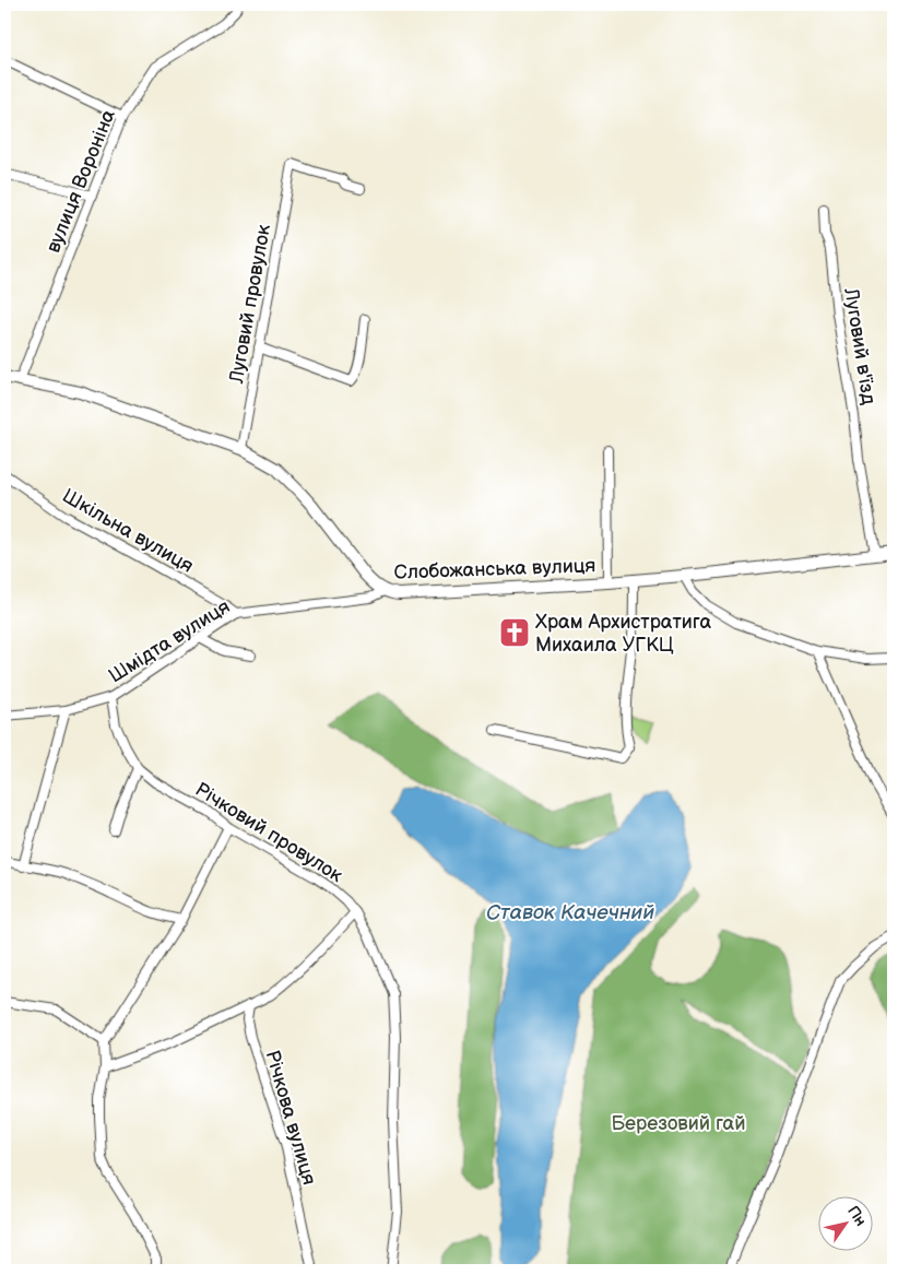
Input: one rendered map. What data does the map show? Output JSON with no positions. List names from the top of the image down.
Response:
{
  "streets": {
    "street": [
      "вулиця Вороніна",
      "Луговий провулок",
      "Луговий в'їзд",
      "Шкільна вулиця",
      "Слобожанська вулиця",
      "Шмідта вулиця",
      "Річковий провулок",
      "Річкова вулиця"
    ]
  },
  "crossings": [
    ["вулиця Вороніна", "Слобожанська вулиця"],
    ["Луговий провулок", "Слобожанська вулиця"],
    ["Луговий в'їзд", "Слобожанська вулиця"],
    ["Шкільна вулиця", "Шмідта вулиця"],
    ["Слобожанська вулиця", "Шмідта вулиця"],
    ["Шмідта вулиця", "Річковий провулок"]
  ],
  "water": ["Ставок Качечний"],
  "parks": ["Березовий гай"],
  "places": {
    "church": ["Храм Архистратига Михаила УГКЦ"]
  },
  "north": "top right"
}
